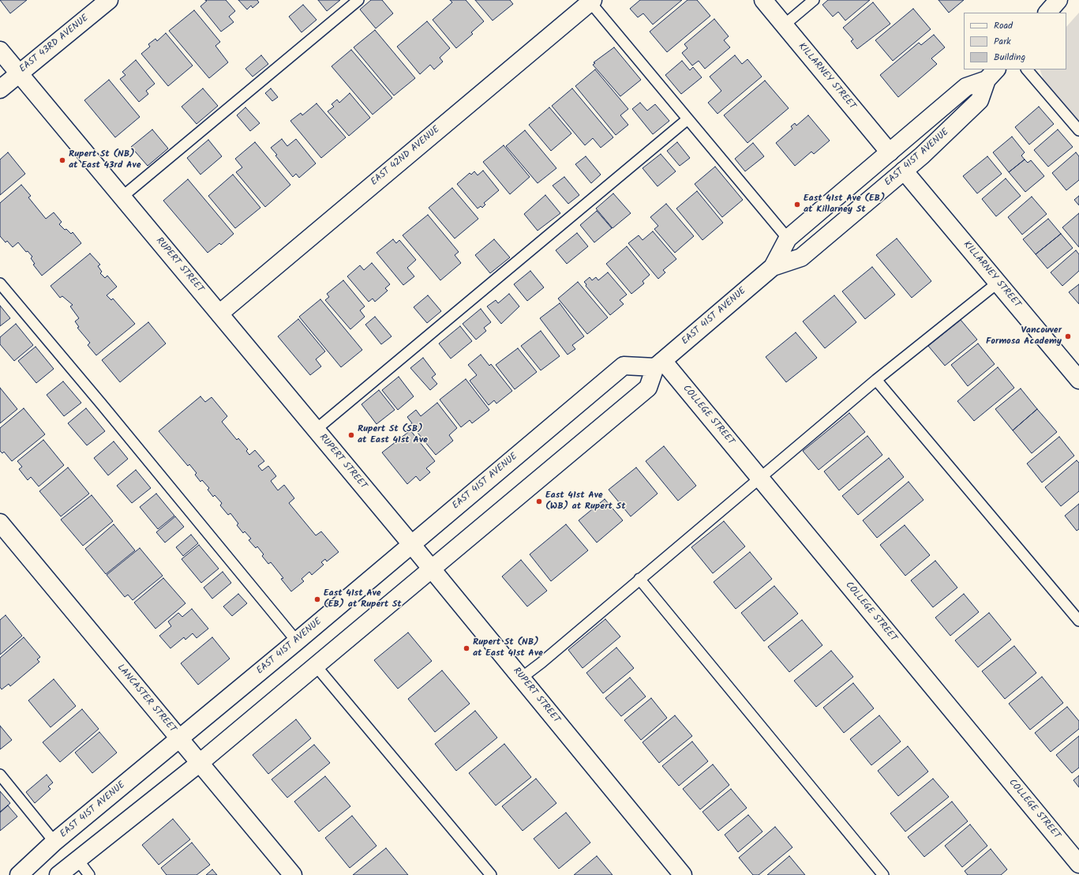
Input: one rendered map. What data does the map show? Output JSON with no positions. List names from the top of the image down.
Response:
{
  "streets": {
    "street": [
      "EAST 43RD AVENUE",
      "KILLARNEY STREET",
      "EAST 42ND AVENUE",
      "EAST 41ST AVENUE",
      "RUPERT STREET",
      "COLLEGE STREET",
      "LANCASTER STREET"
    ]
  },
  "crossings": [
    ["EAST 43RD AVENUE", "RUPERT STREET"],
    ["KILLARNEY STREET", "EAST 41ST AVENUE"],
    ["EAST 42ND AVENUE", "RUPERT STREET"],
    ["EAST 41ST AVENUE", "RUPERT STREET"],
    ["EAST 41ST AVENUE", "COLLEGE STREET"],
    ["EAST 41ST AVENUE", "LANCASTER STREET"]
  ],
  "places": [
    "Rupert St (NB) at East 43rd Ave",
    "East 41st Ave (EB) at Killarney St",
    "Vancouver Formosa Academy",
    "Rupert St (SB) at East 41st Ave",
    "East 41st Ave (WB) at Rupert St",
    "East 41st Ave (EB) at Rupert St",
    "Rupert St (NB) at East 41st Ave"
  ],
  "legend": ["Road", "Park", "Building"]
}
